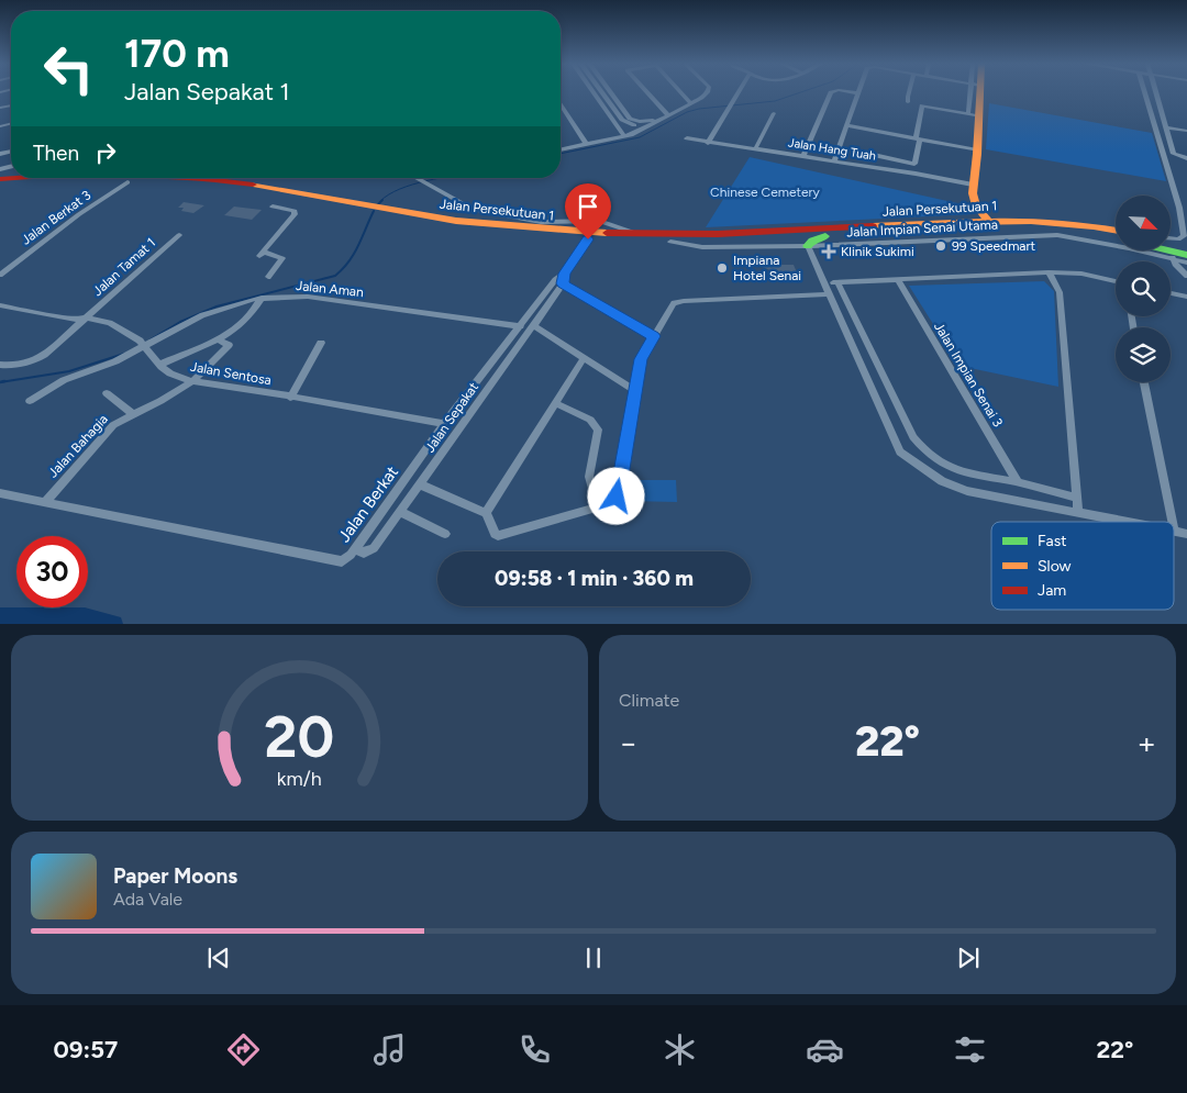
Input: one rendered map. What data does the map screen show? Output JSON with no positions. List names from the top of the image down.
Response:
{
  "streets": {
    "main road": ["Jalan Persekutuan 1"],
    "street": [
      "Jalan Hang Tuah",
      "Jalan Berkat 3",
      "Jalan Impian Senai Utama",
      "Jalan Tamat 1",
      "Jalan Aman",
      "Jalan Sentosa",
      "Jalan Impian Senai 3",
      "Jalan Sepakat",
      "Jalan Bahagia",
      "Jalan Berkat"
    ]
  },
  "crossings": [
    ["Jalan Persekutuan 1", "Jalan Berkat 3"],
    ["Jalan Persekutuan 1", "Jalan Impian Senai Utama"],
    ["Jalan Tamat 1", "Jalan Sentosa"],
    ["Jalan Aman", "Jalan Sentosa"],
    ["Jalan Aman", "Jalan Berkat"],
    ["Jalan Sentosa", "Jalan Bahagia"],
    ["Jalan Sentosa", "Jalan Berkat"],
    ["Jalan Sepakat", "Jalan Berkat"],
    ["Jalan Bahagia", "Jalan Berkat"]
  ],
  "parks": ["Chinese Cemetery"],
  "places": {
    "other": ["99 Speedmart", "Impiana Hotel Senai"],
    "health": ["Klinik Sukimi"]
  },
  "legend": ["Fast", "Slow", "Jam"],
  "north": "bottom right",
  "page": {
    "turn": ["170 m", "Jalan Sepakat 1"],
    "then": "Then",
    "limit": "30",
    "trip": "09:58 · 1 min · 360 m",
    "tile": "Climate",
    "heat": ["−", "22°", "+"],
    "song": ["Paper Moons", "Ada Vale"],
    "tabs": ["09:57", "22°"],
    "gauge": ["20", "km/h"]
  }
}
